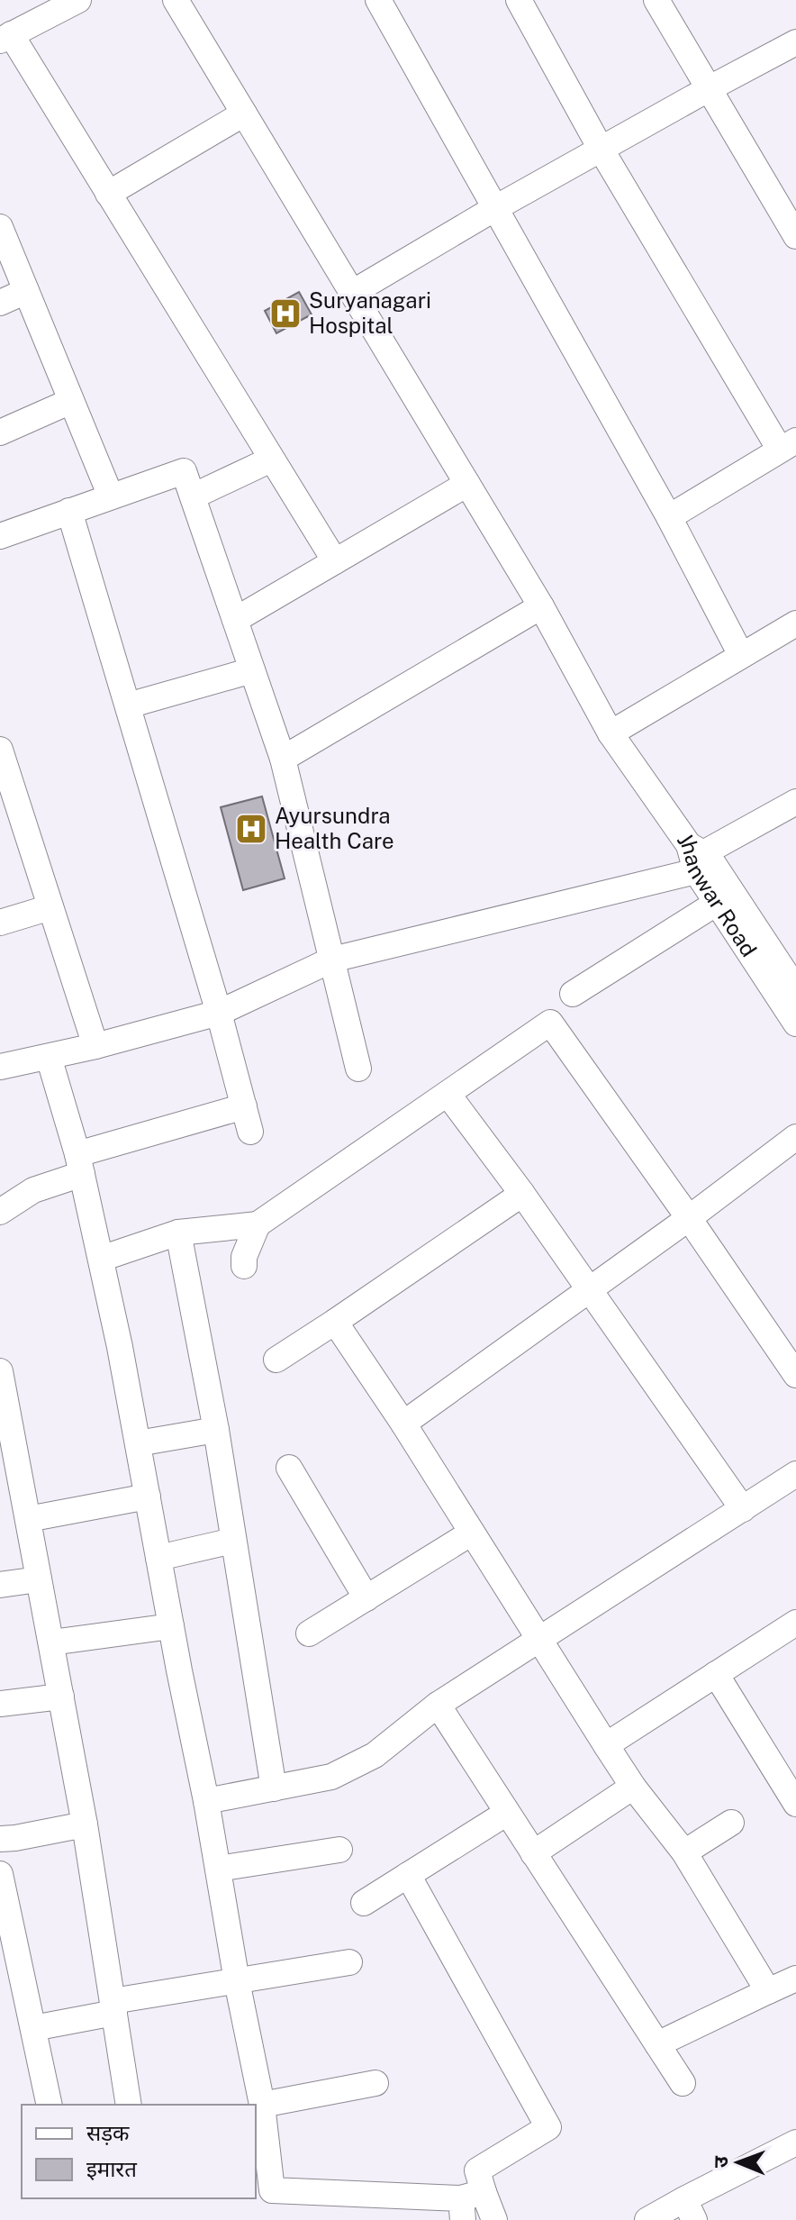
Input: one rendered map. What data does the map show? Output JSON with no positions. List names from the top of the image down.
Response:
{
  "streets": {
    "street": ["Jhanwar Road"]
  },
  "places": {
    "hospital": ["Suryanagari Hospital", "Ayursundra Health Care"]
  },
  "legend": ["सड़क", "इमारत"],
  "north": "left"
}
